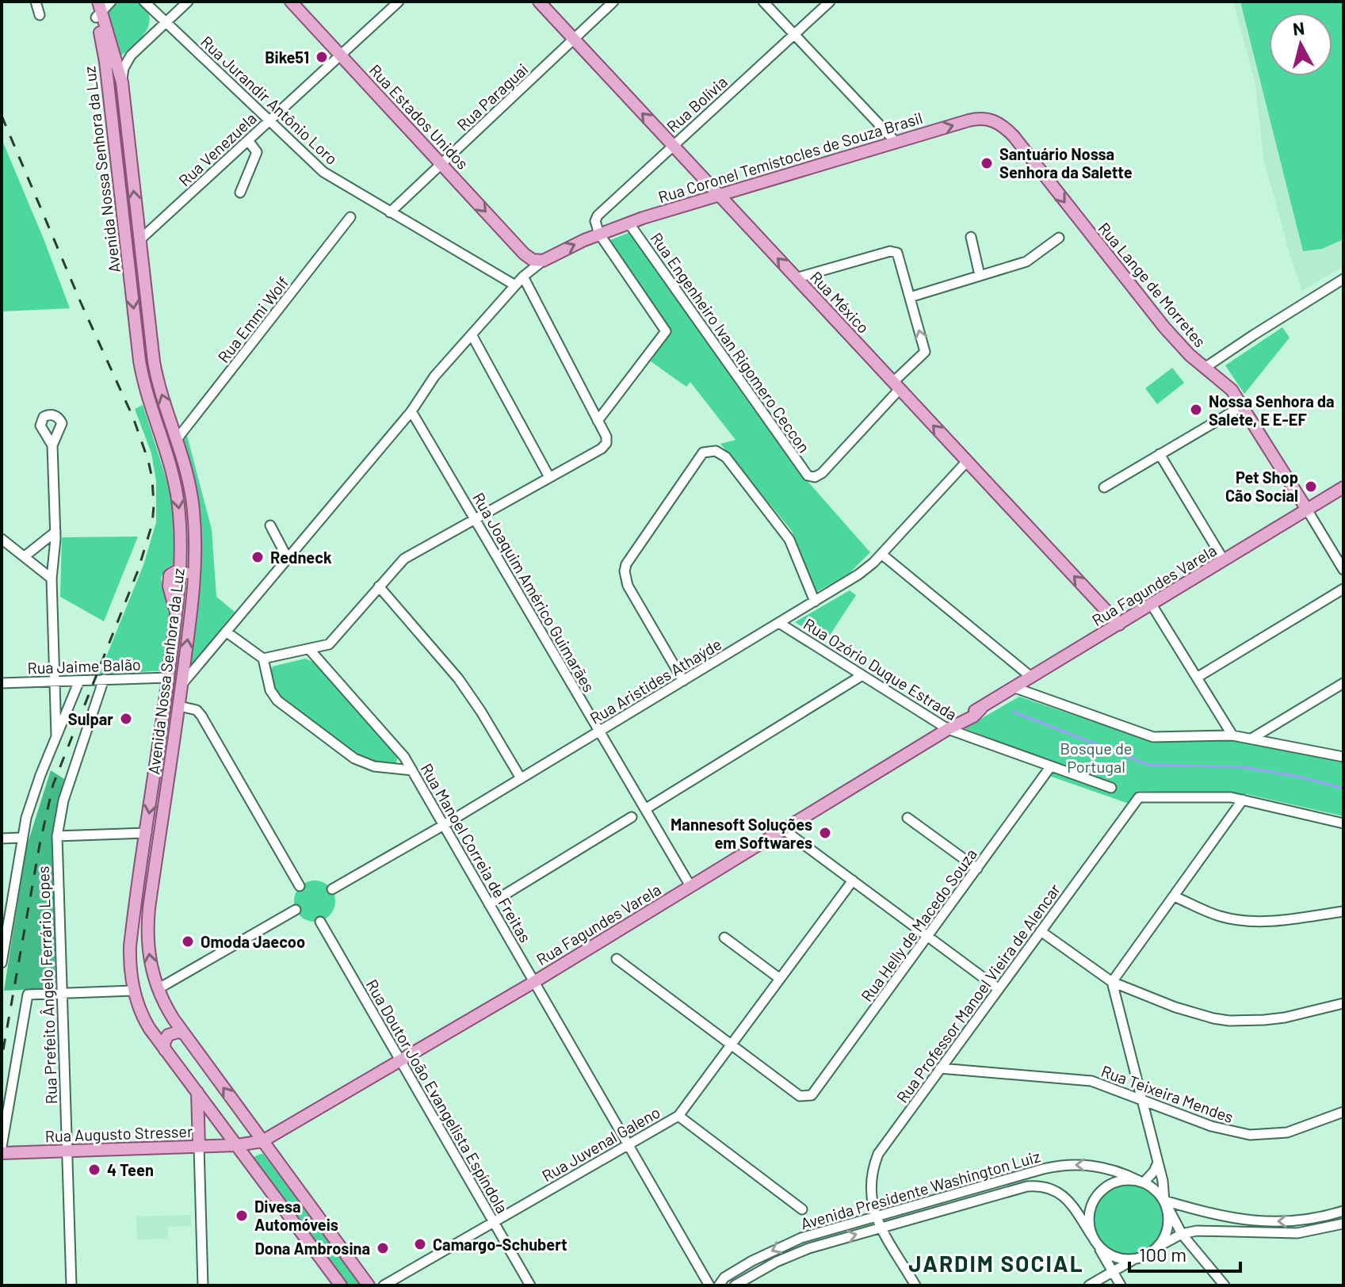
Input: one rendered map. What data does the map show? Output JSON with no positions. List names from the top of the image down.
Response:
{
  "streets": {
    "main road": [
      "Rua Estados Unidos",
      "Rua Coronel Temístocles de Souza Brasil",
      "Avenida Nossa Senhora da Luz",
      "Rua Lange de Morretes",
      "Rua México",
      "Rua Fagundes Varela",
      "Rua Augusto Stresser"
    ],
    "street": [
      "Rua Paraguai",
      "Rua Jurandir Antônio Loro",
      "Rua Bolívia",
      "Rua Venezuela",
      "Rua Emmi Wolf",
      "Rua Engenheiro Ivan Rigomero Ceccon",
      "Rua Joaquim Américo Guimarães",
      "Rua Jaime Balão",
      "Rua Ozório Duque Estrada",
      "Rua Aristides Athaýde",
      "Rua Manoel Correia de Freitas",
      "Rua Helly de Macedo Souza",
      "Rua Prefeito Ângelo Ferrário Lopes",
      "Rua Professor Manoel Vieira de Alencar",
      "Rua Teixeira Mendes",
      "Rua Doutor João Evangelista Espíndola",
      "Rua Juvenal Galeno",
      "Avenida Presidente Washington Luiz"
    ]
  },
  "crossings": [
    ["Rua Paraguai", "Rua Jurandir Antônio Loro"],
    ["Rua Paraguai", "Rua Estados Unidos"],
    ["Rua Paraguai", "Rua México"],
    ["Rua Jurandir Antônio Loro", "Rua Venezuela"],
    ["Rua Bolívia", "Rua Coronel Temístocles de Souza Brasil"],
    ["Rua Bolívia", "Rua México"],
    ["Rua Estados Unidos", "Rua Venezuela"],
    ["Rua Estados Unidos", "Rua Coronel Temístocles de Souza Brasil"],
    ["Rua Venezuela", "Avenida Nossa Senhora da Luz"],
    ["Rua Coronel Temístocles de Souza Brasil", "Rua Lange de Morretes"],
    ["Rua Coronel Temístocles de Souza Brasil", "Rua México"],
    ["Rua Coronel Temístocles de Souza Brasil", "Rua Engenheiro Ivan Rigomero Ceccon"],
    ["Avenida Nossa Senhora da Luz", "Rua Emmi Wolf"],
    ["Avenida Nossa Senhora da Luz", "Rua Fagundes Varela"],
    ["Avenida Nossa Senhora da Luz", "Rua Jaime Balão"],
    ["Avenida Nossa Senhora da Luz", "Rua Augusto Stresser"],
    ["Rua Lange de Morretes", "Rua Fagundes Varela"],
    ["Rua México", "Rua Engenheiro Ivan Rigomero Ceccon"],
    ["Rua México", "Rua Fagundes Varela"],
    ["Rua México", "Rua Aristides Athaýde"],
    ["Rua Fagundes Varela", "Rua Joaquim Américo Guimarães"],
    ["Rua Fagundes Varela", "Rua Ozório Duque Estrada"],
    ["Rua Fagundes Varela", "Rua Manoel Correia de Freitas"],
    ["Rua Fagundes Varela", "Rua Doutor João Evangelista Espíndola"],
    ["Rua Fagundes Varela", "Rua Augusto Stresser"],
    ["Rua Joaquim Américo Guimarães", "Rua Aristides Athaýde"],
    ["Rua Jaime Balão", "Rua Prefeito Ângelo Ferrário Lopes"],
    ["Rua Ozório Duque Estrada", "Rua Aristides Athaýde"],
    ["Rua Ozório Duque Estrada", "Rua Helly de Macedo Souza"],
    ["Rua Aristides Athaýde", "Rua Manoel Correia de Freitas"],
    ["Rua Manoel Correia de Freitas", "Rua Juvenal Galeno"],
    ["Rua Helly de Macedo Souza", "Rua Juvenal Galeno"],
    ["Rua Prefeito Ângelo Ferrário Lopes", "Rua Augusto Stresser"],
    ["Rua Professor Manoel Vieira de Alencar", "Rua Teixeira Mendes"],
    ["Rua Professor Manoel Vieira de Alencar", "Avenida Presidente Washington Luiz"],
    ["Rua Doutor João Evangelista Espíndola", "Rua Juvenal Galeno"]
  ],
  "one_way": ["Rua Lange de Morretes", "Rua México"],
  "districts": ["JARDIM SOCIAL"],
  "parks": ["Bosque de Portugal"],
  "places": [
    "Bike51",
    "Santuário Nossa Senhora da Salette",
    "Nossa Senhora da Salete, E E-EF",
    "Pet Shop Cão Social",
    "Redneck",
    "Sulpar",
    "Mannesoft Soluções em Softwares",
    "Omoda Jaecoo",
    "4 Teen",
    "Divesa Automóveis",
    "Camargo-Schubert",
    "Dona Ambrosina"
  ],
  "scale_bar": "100 m",
  "north": "top"
}
